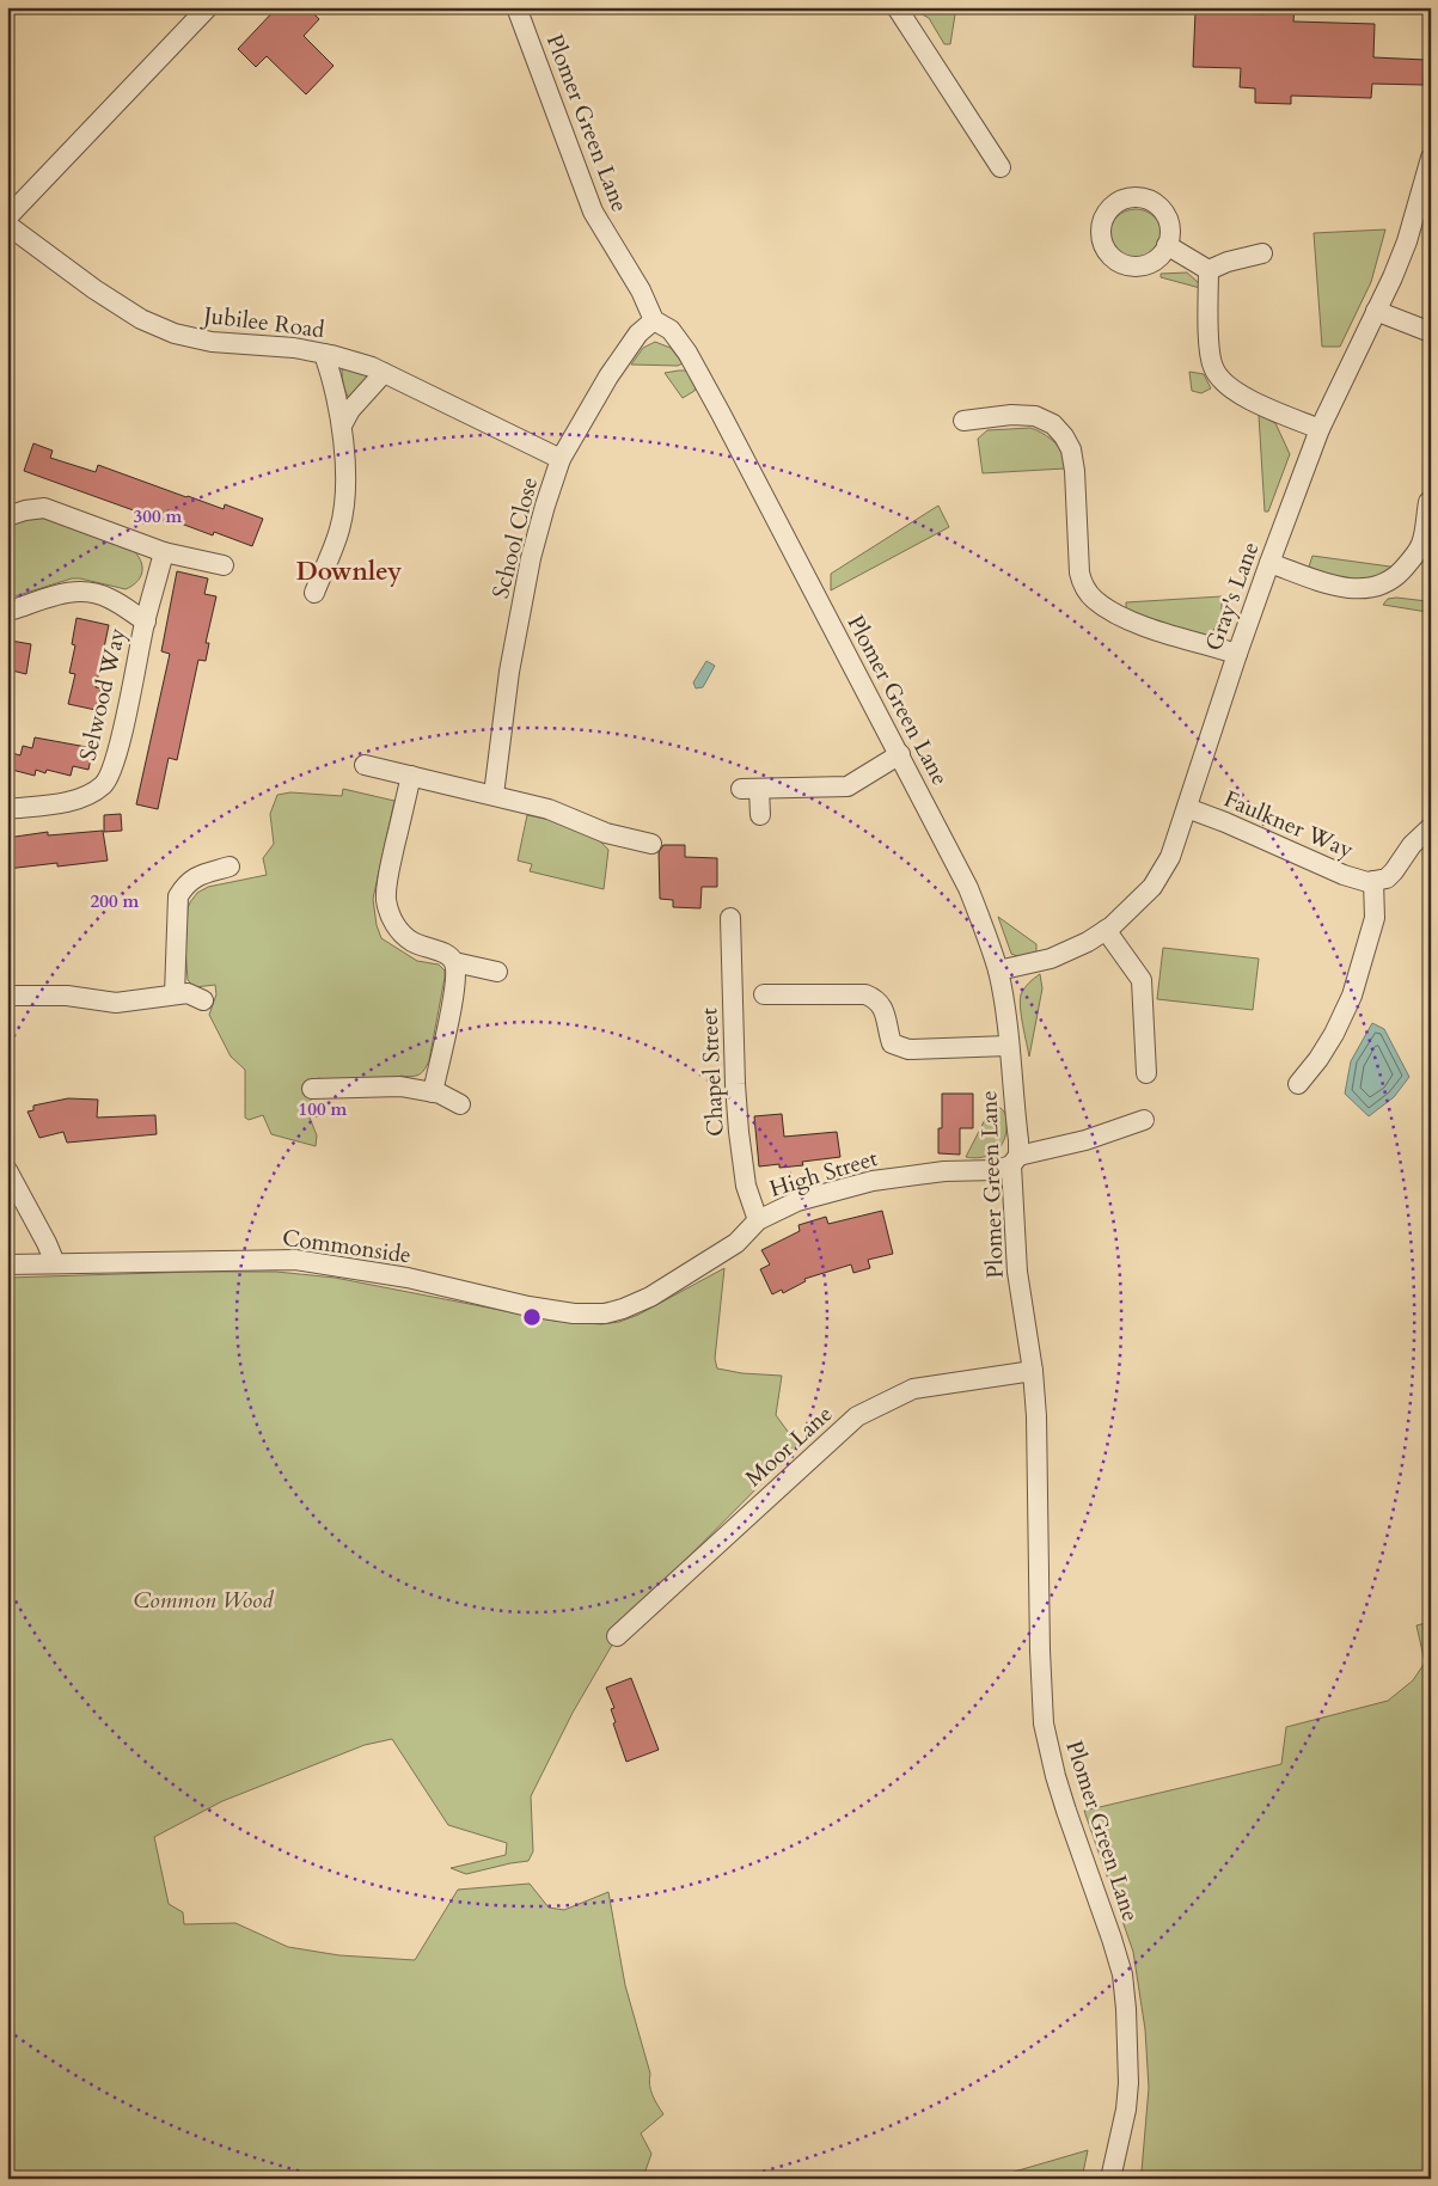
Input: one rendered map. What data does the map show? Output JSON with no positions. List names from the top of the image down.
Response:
{
  "streets": {
    "street": [
      "Plomer Green Lane",
      "Jubilee Road",
      "School Close",
      "Gray's Lane",
      "Selwood Way",
      "Faulkner Way",
      "Chapel Street",
      "High Street",
      "Commonside",
      "Moor Lane"
    ]
  },
  "crossings": [
    ["Plomer Green Lane", "School Close"],
    ["Plomer Green Lane", "Gray's Lane"],
    ["Plomer Green Lane", "High Street"],
    ["Plomer Green Lane", "Moor Lane"],
    ["Jubilee Road", "School Close"],
    ["Gray's Lane", "Faulkner Way"],
    ["Chapel Street", "High Street"],
    ["High Street", "Commonside"]
  ],
  "districts": ["Downley"],
  "parks": ["Common Wood"],
  "rings": ["300 m", "200 m", "100 m"]
}
